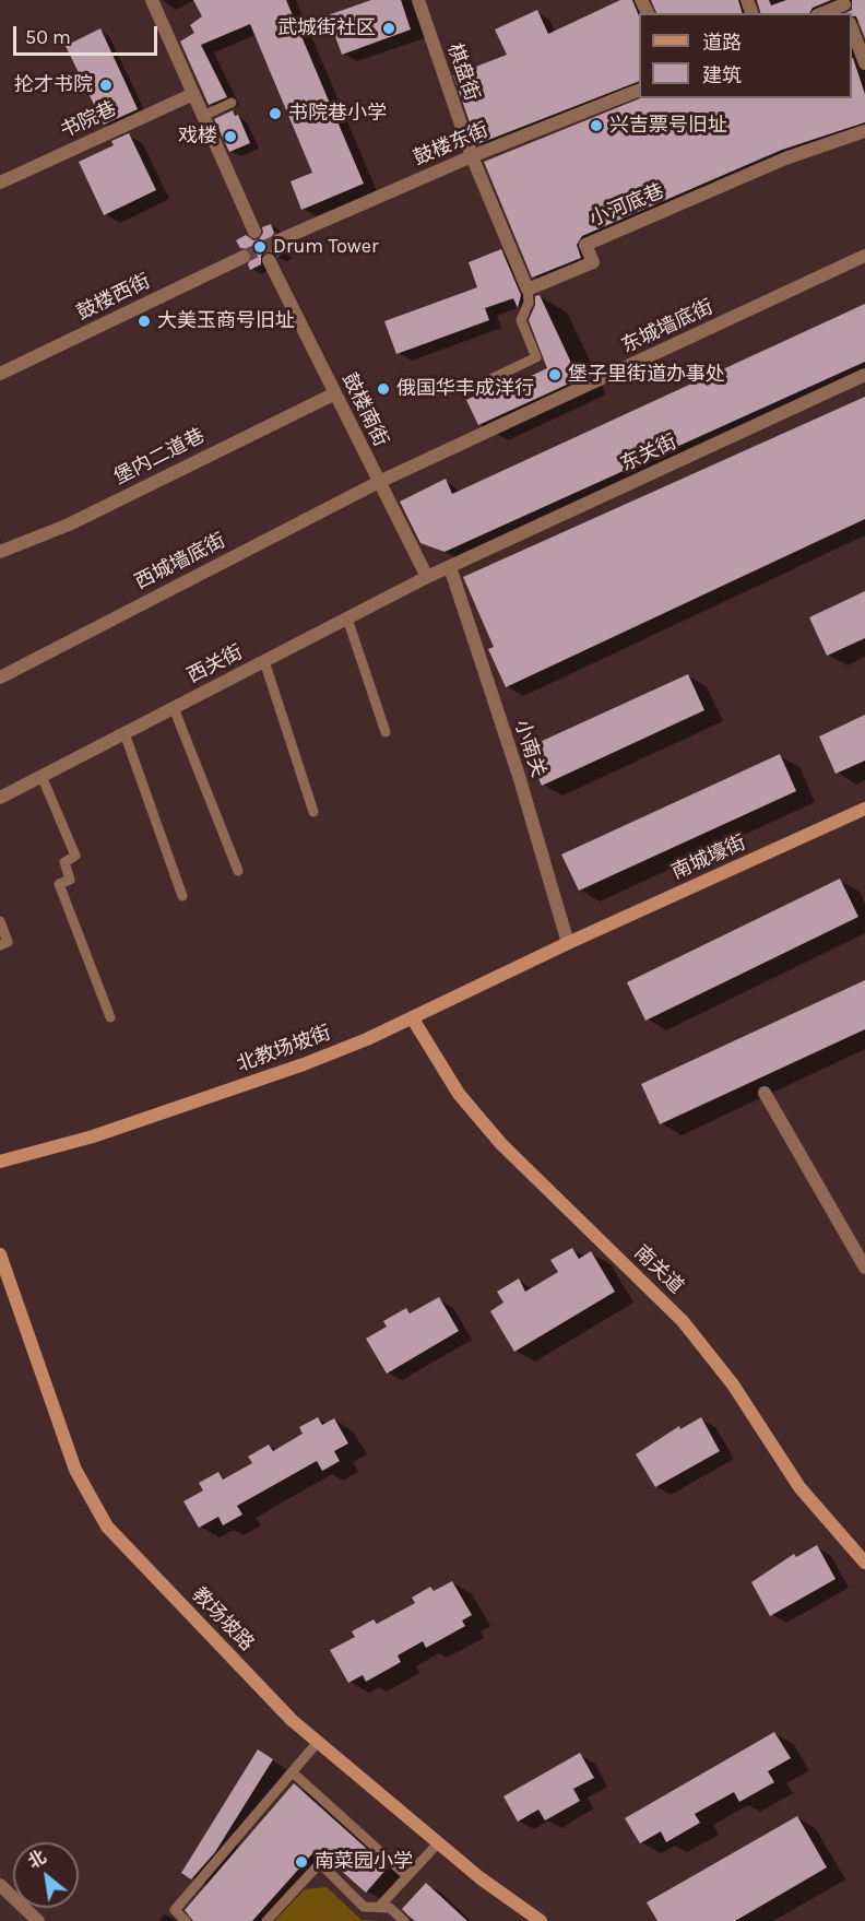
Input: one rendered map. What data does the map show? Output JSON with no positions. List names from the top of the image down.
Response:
{
  "streets": {
    "street": [
      "棋盘街",
      "书院巷",
      "鼓楼东街",
      "小河底巷",
      "鼓楼西街",
      "东城墙底街",
      "鼓楼南街",
      "东关街",
      "堡内二道巷",
      "西城墙底街",
      "西关街",
      "小南关",
      "南城壕街",
      "北教场坡街",
      "南关道",
      "教场坡路"
    ]
  },
  "crossings": [
    ["棋盘街", "鼓楼东街"],
    ["东城墙底街", "鼓楼南街"],
    ["东城墙底街", "西城墙底街"],
    ["鼓楼南街", "堡内二道巷"],
    ["鼓楼南街", "西城墙底街"],
    ["鼓楼南街", "西关街"],
    ["东关街", "西关街"],
    ["东关街", "小南关"],
    ["西关街", "小南关"],
    ["小南关", "南城壕街"],
    ["小南关", "北教场坡街"],
    ["南城壕街", "北教场坡街"],
    ["北教场坡街", "南关道"]
  ],
  "places": [
    "武城街社区",
    "抡才书院",
    "书院巷小学",
    "兴吉票号旧址",
    "戏楼",
    "Drum Tower",
    "大美玉商号旧址",
    "堡子里街道办事处",
    "俄国华丰成洋行",
    "南菜园小学"
  ],
  "legend": ["道路", "建筑"],
  "scale_bar": "50 m",
  "north": "top left"
}
